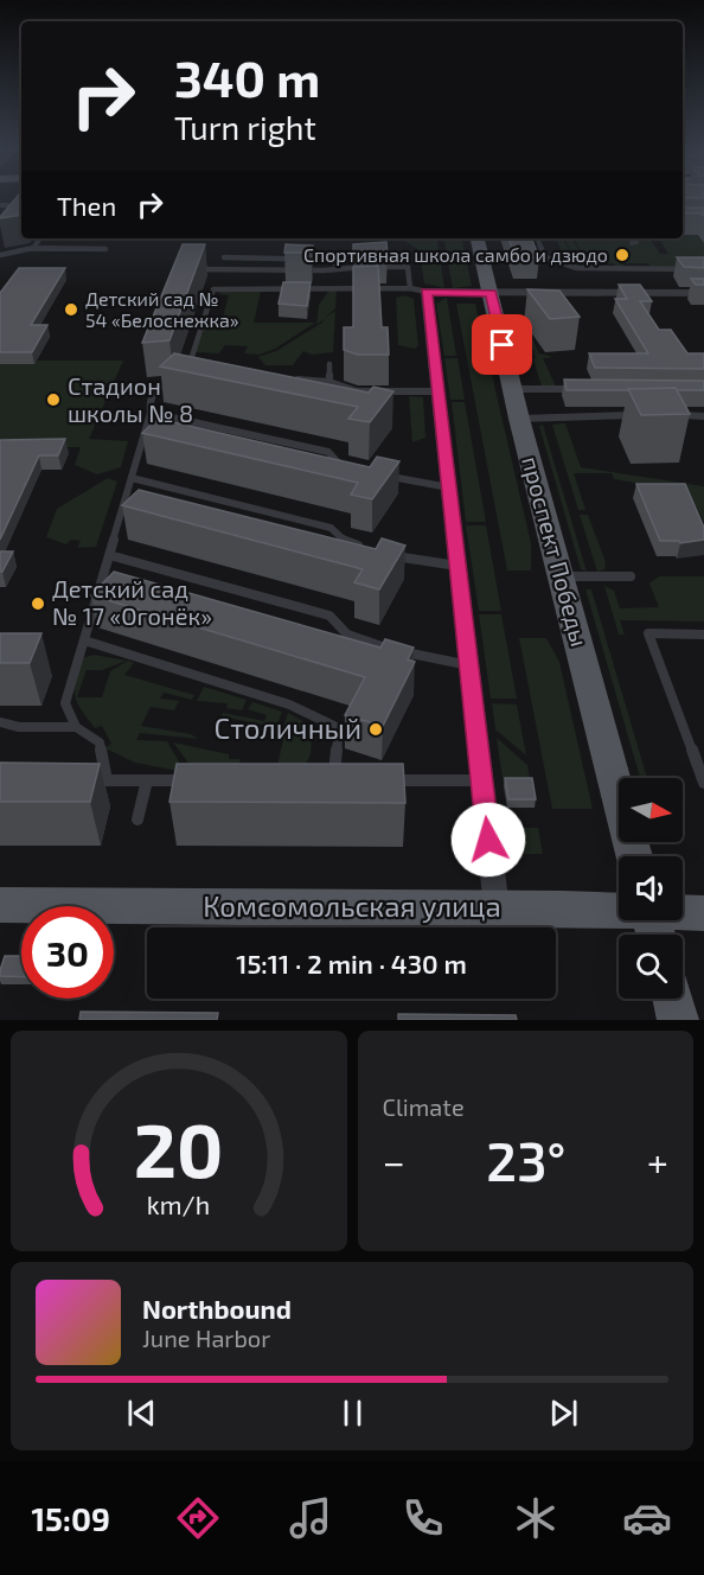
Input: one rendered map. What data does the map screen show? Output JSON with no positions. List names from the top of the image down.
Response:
{
  "streets": {
    "main road": ["проспект Победы", "Комсомольская улица"]
  },
  "places": [
    "Спортивная школа самбо и дзюдо",
    "Детский сад № 54 «Белоснежка»",
    "Стадион школы № 8",
    "Детский сад № 17 «Огонёк»",
    "Столичный"
  ],
  "north": "right",
  "page": {
    "turn": ["340 m", "Turn right"],
    "then": "Then",
    "limit": "30",
    "trip": "15:11 · 2 min · 430 m",
    "tile": "Climate",
    "heat": ["−", "23°", "+"],
    "song": ["Northbound", "June Harbor"],
    "tabs": "15:09",
    "gauge": ["20", "km/h"]
  }
}
